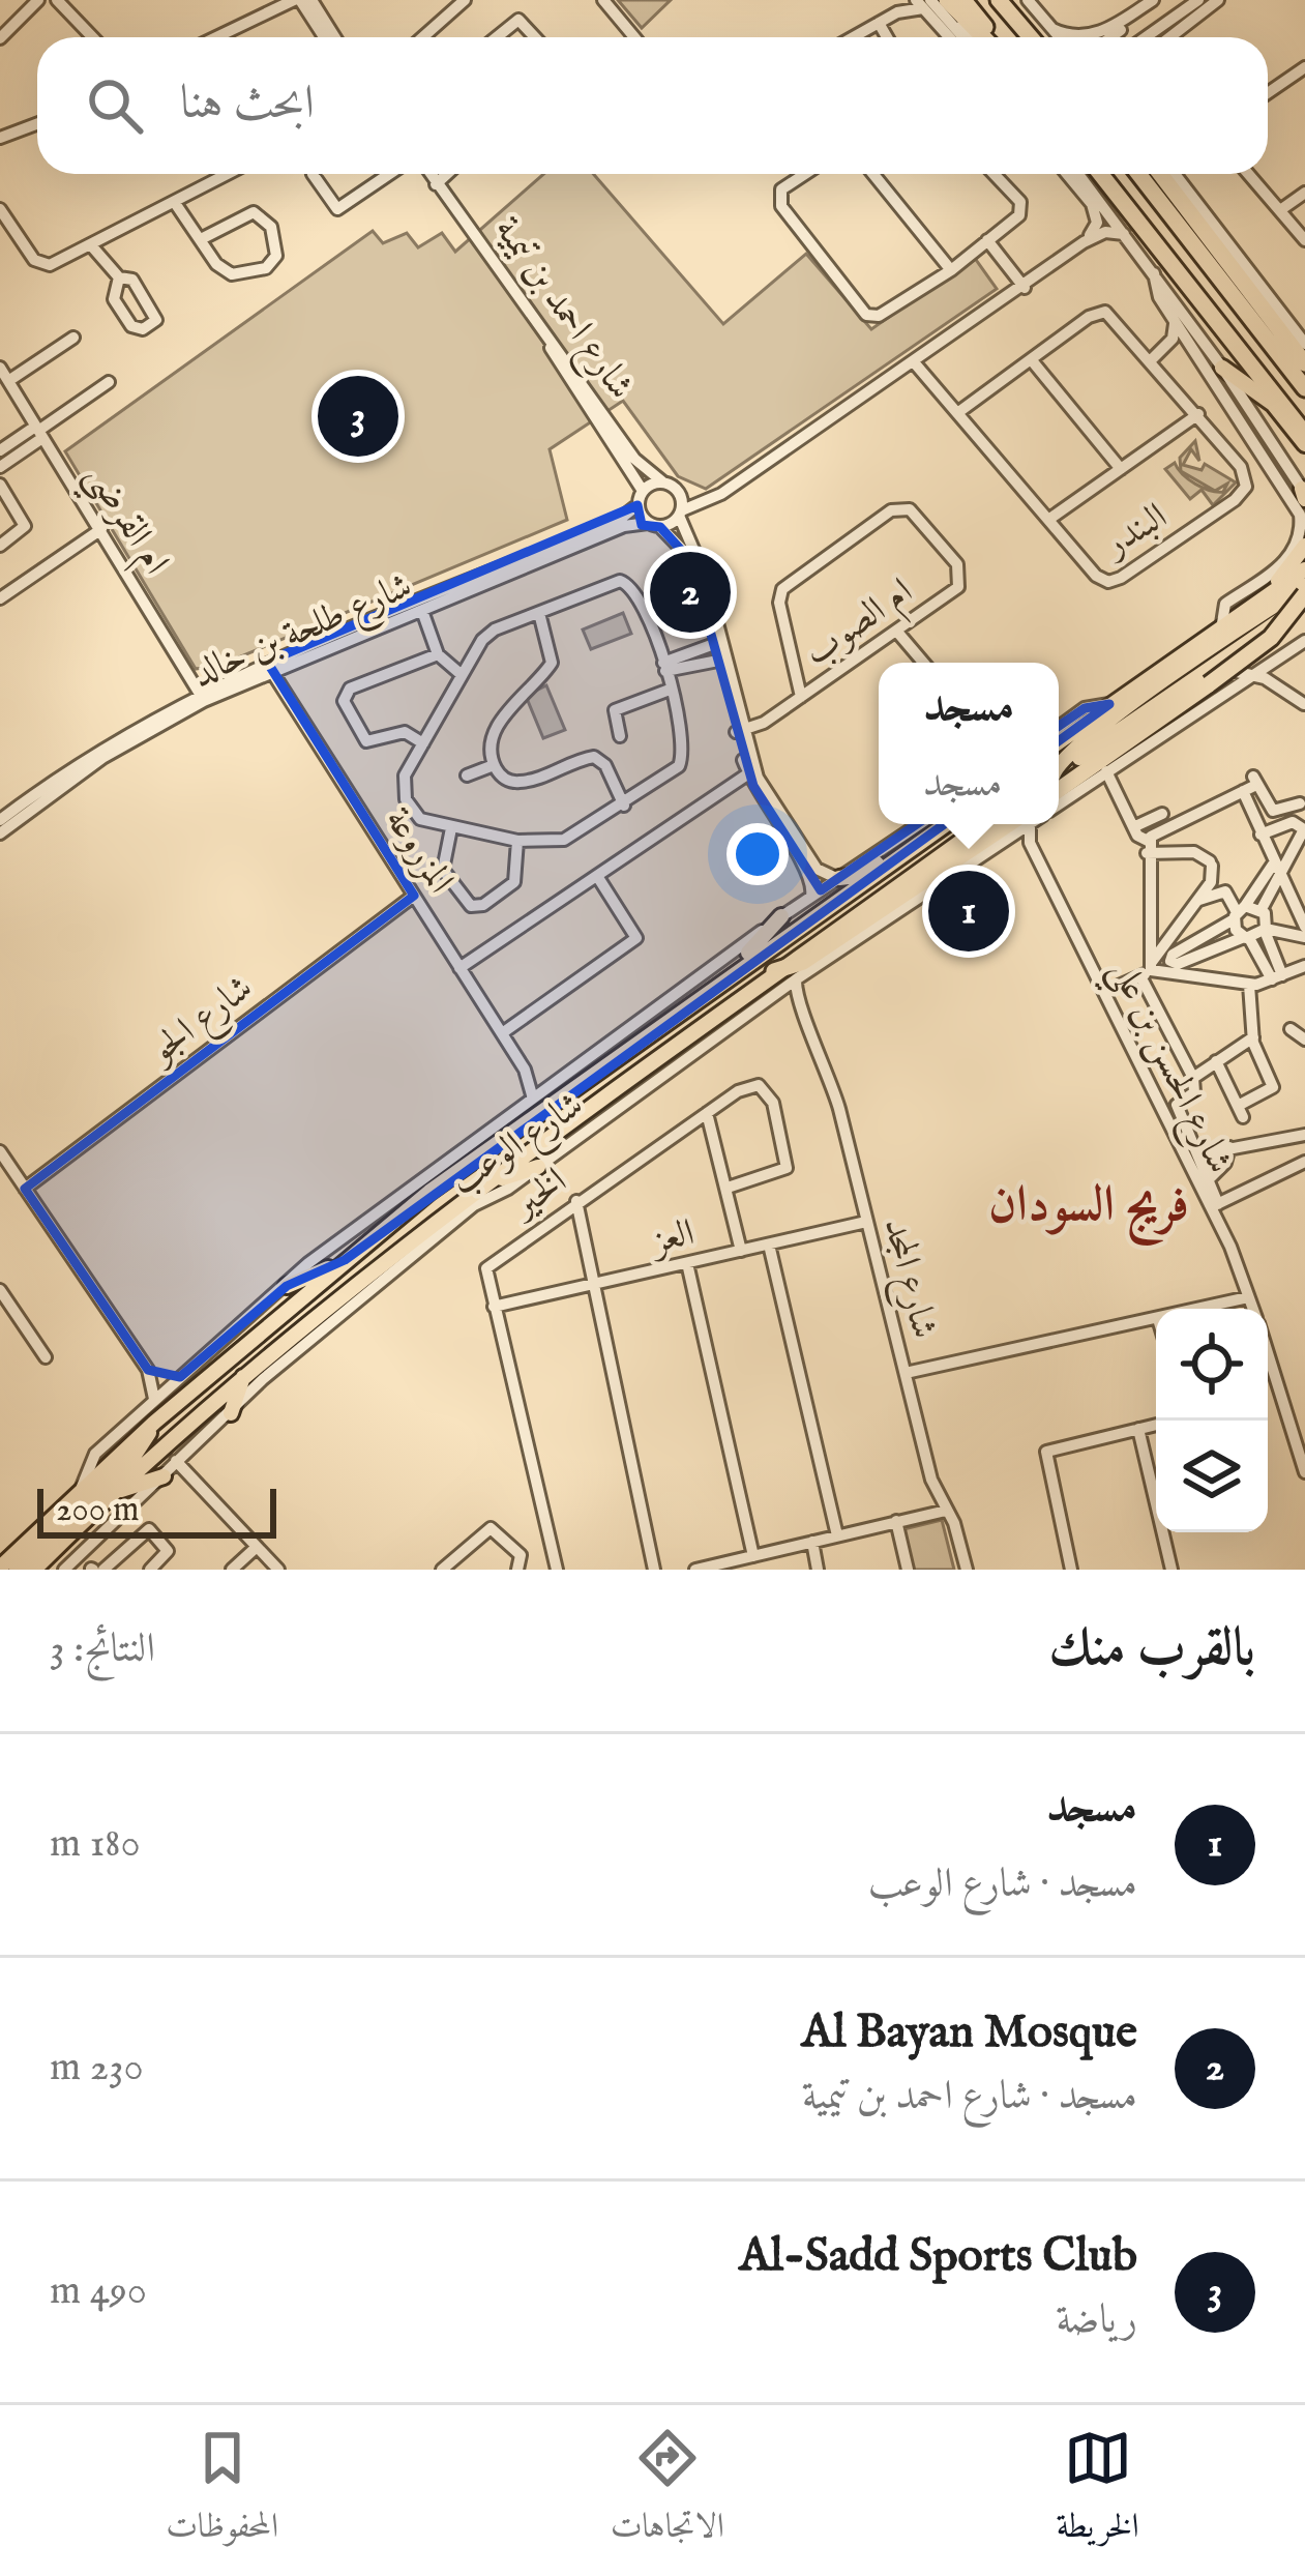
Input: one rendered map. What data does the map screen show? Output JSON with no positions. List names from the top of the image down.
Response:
{
  "streets": {
    "main road": ["شارع الوعب"],
    "street": [
      "شارع احمد بن تيمية",
      "ام القرضي",
      "البندر",
      "ام الصوب",
      "شارع طلحة بن خالد",
      "المزروعة",
      "شارع الجو",
      "شارع الحسن بن علي",
      "الخير",
      "العز",
      "شارع المجد"
    ]
  },
  "crossings": [
    ["ام القرضي", "شارع طلحة بن خالد"],
    ["شارع طلحة بن خالد", "المزروعة"],
    ["المزروعة", "شارع الجو"],
    ["المزروعة", "شارع الوعب"],
    ["شارع الوعب", "شارع المجد"],
    ["الخير", "العز"],
    ["العز", "شارع المجد"]
  ],
  "districts": ["فريج السودان"],
  "scale_bar": "200 m",
  "page": {
    "search": "ابحث هنا",
    "pins": ["3", "2", "1"],
    "popup": ["مسجد", "مسجد"],
    "scale": "200 m",
    "heading": ["بالقرب منك", "النتائج: 3"],
    "list": [
      {
        "mark": "1",
        "name": "مسجد",
        "note": "مسجد · شارع الوعب",
        "value": "180 m"
      },
      {
        "mark": "2",
        "name": "Al Bayan Mosque",
        "note": "مسجد · شارع احمد بن تيمية",
        "value": "230 m"
      },
      {
        "mark": "3",
        "name": "Al-Sadd Sports Club",
        "note": "رياضة",
        "value": "490 m"
      }
    ],
    "nav": ["الخريطة", "الاتجاهات", "المحفوظات"]
  }
}
